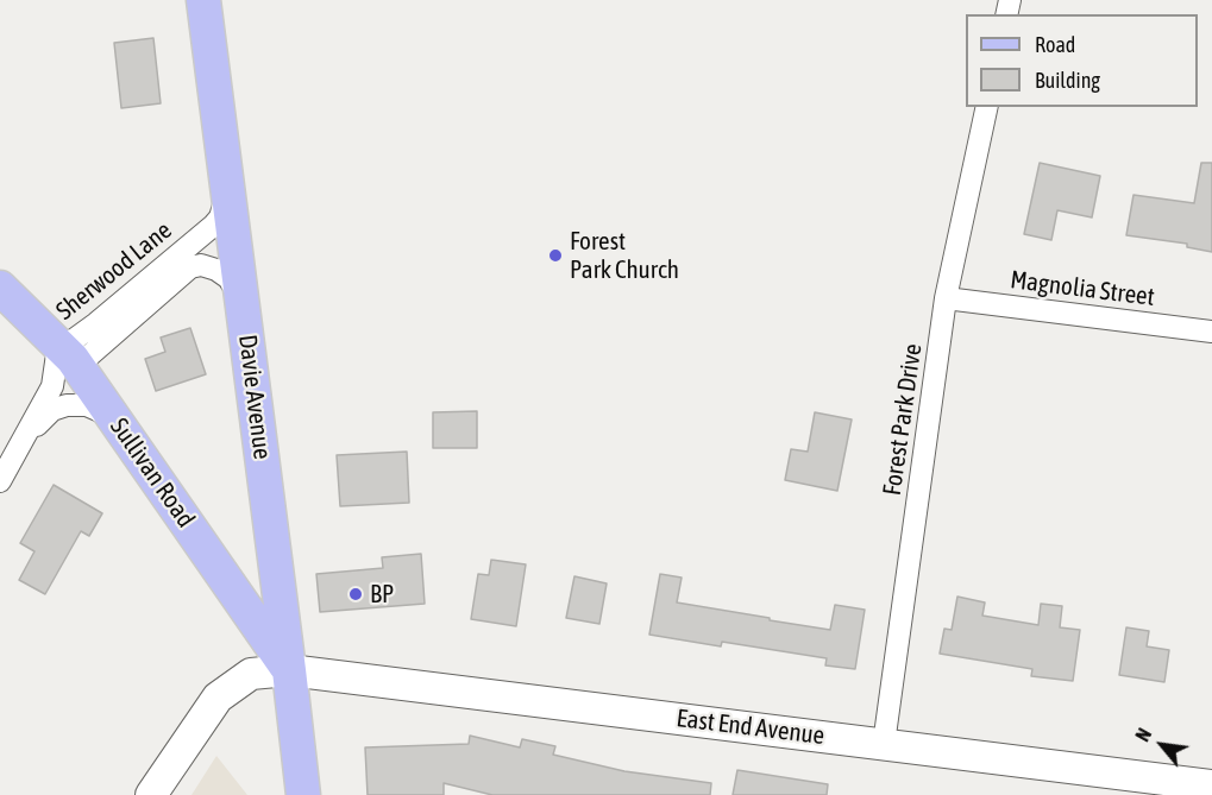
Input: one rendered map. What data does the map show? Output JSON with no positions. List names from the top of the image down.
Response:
{
  "streets": {
    "main road": ["Davie Avenue", "Sullivan Road"],
    "street": [
      "Sherwood Lane",
      "Magnolia Street",
      "Forest Park Drive",
      "East End Avenue"
    ]
  },
  "crossings": [
    ["Sherwood Lane", "Davie Avenue"],
    ["Sherwood Lane", "Sullivan Road"],
    ["Magnolia Street", "Forest Park Drive"],
    ["Davie Avenue", "Sullivan Road"],
    ["Davie Avenue", "East End Avenue"],
    ["Forest Park Drive", "East End Avenue"],
    ["Sullivan Road", "East End Avenue"]
  ],
  "places": ["Forest Park Church", "BP"],
  "legend": ["Road", "Building"],
  "north": "top left"
}
